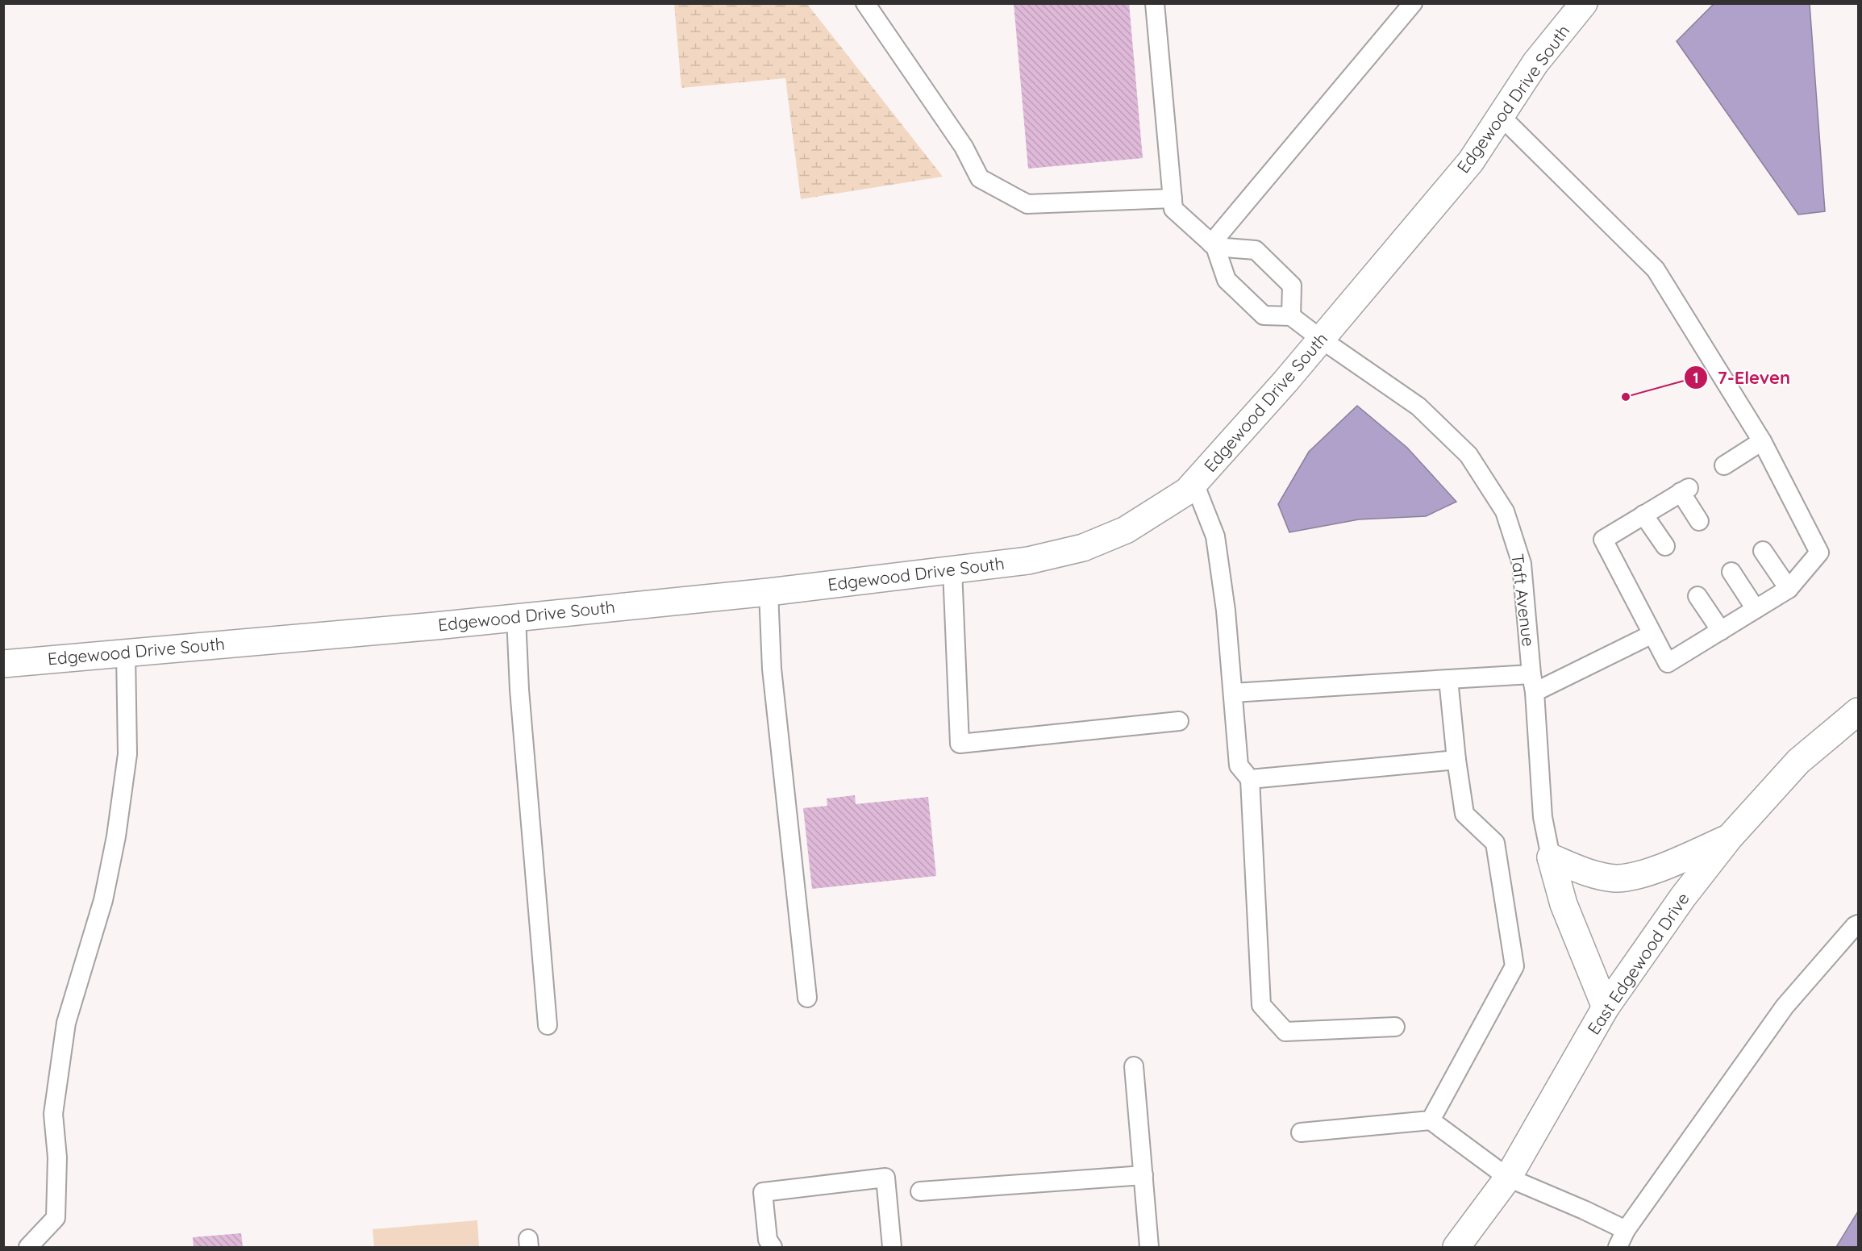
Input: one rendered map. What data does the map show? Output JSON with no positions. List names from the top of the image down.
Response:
{
  "streets": {
    "street": ["Edgewood Drive South", "East Edgewood Drive"],
    "lane": ["Taft Avenue"]
  },
  "crossings": [
    ["Edgewood Drive South", "Taft Avenue"]
  ],
  "places": ["7-Eleven"]
}
